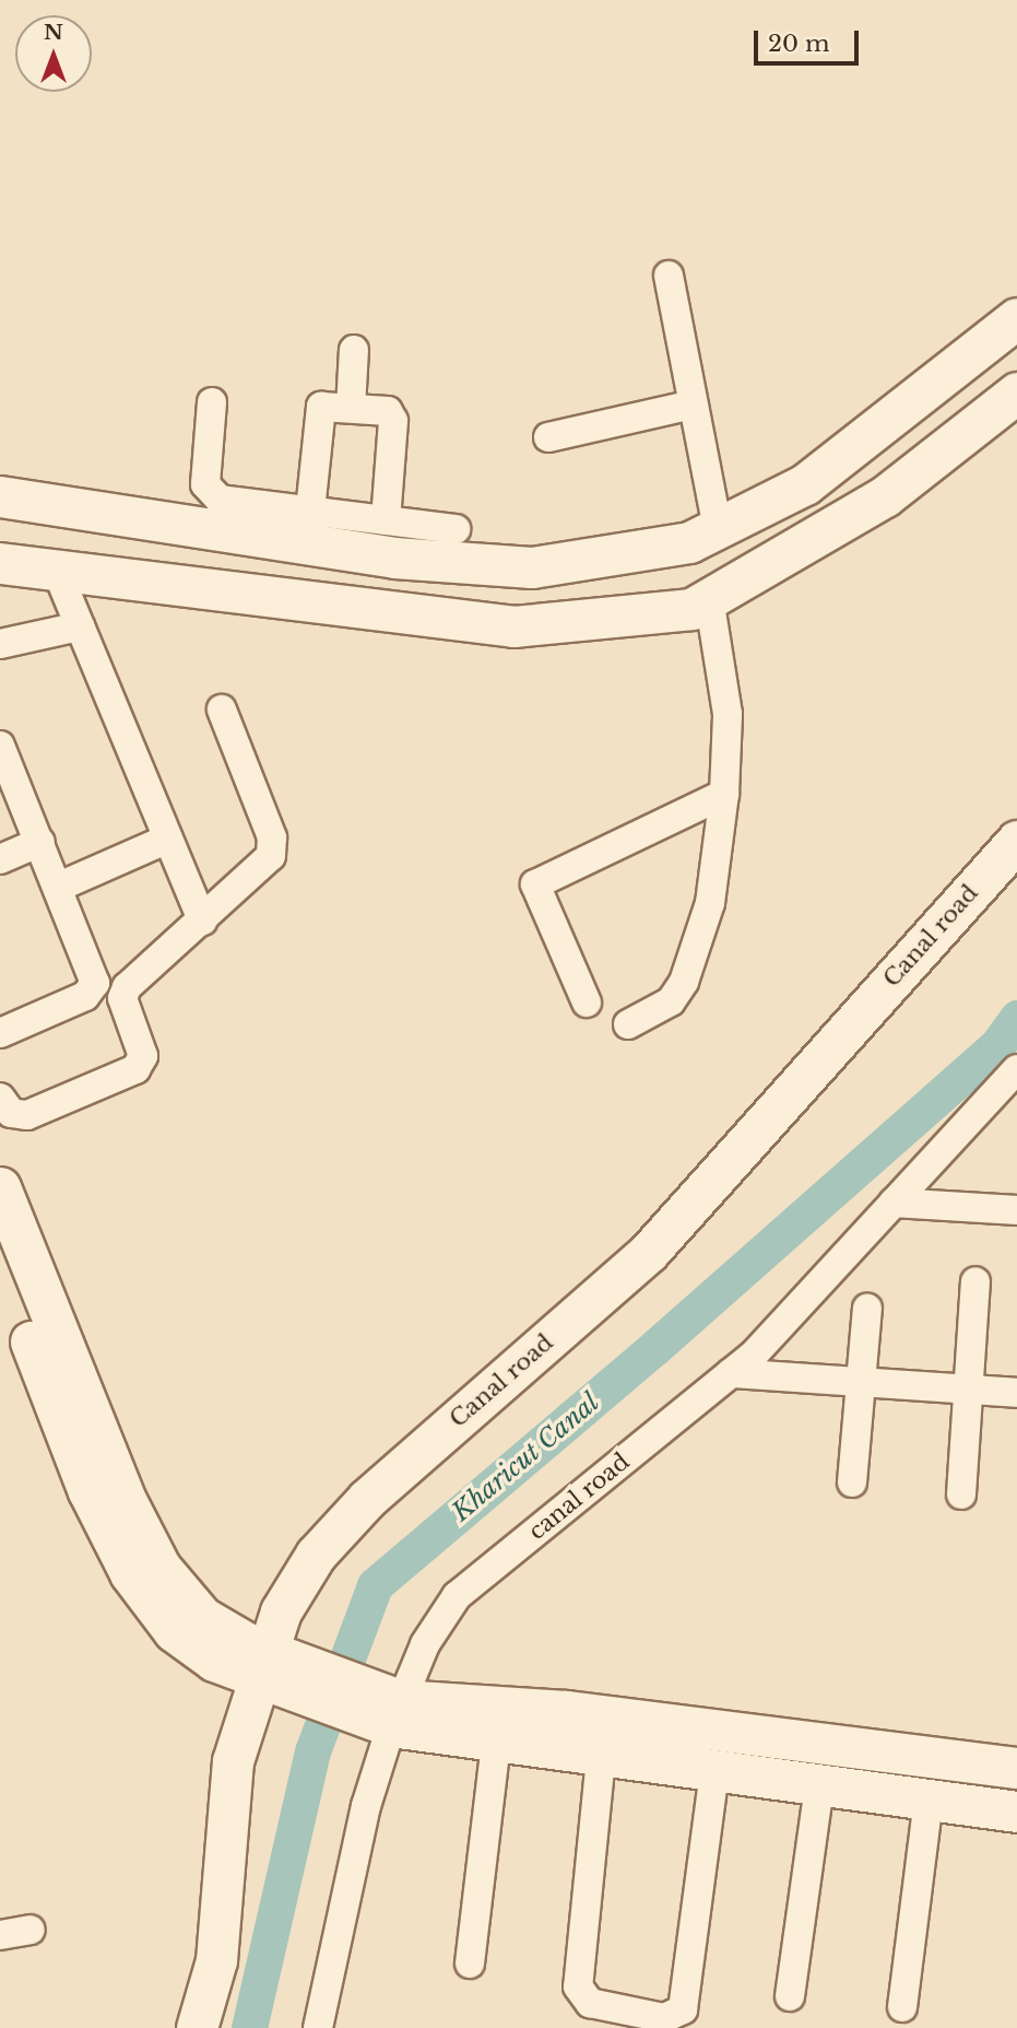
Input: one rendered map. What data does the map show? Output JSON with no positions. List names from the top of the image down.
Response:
{
  "streets": {
    "street": ["Canal road", "canal road"]
  },
  "water": ["Kharicut Canal"],
  "scale_bar": "20 m",
  "north": "top"
}
